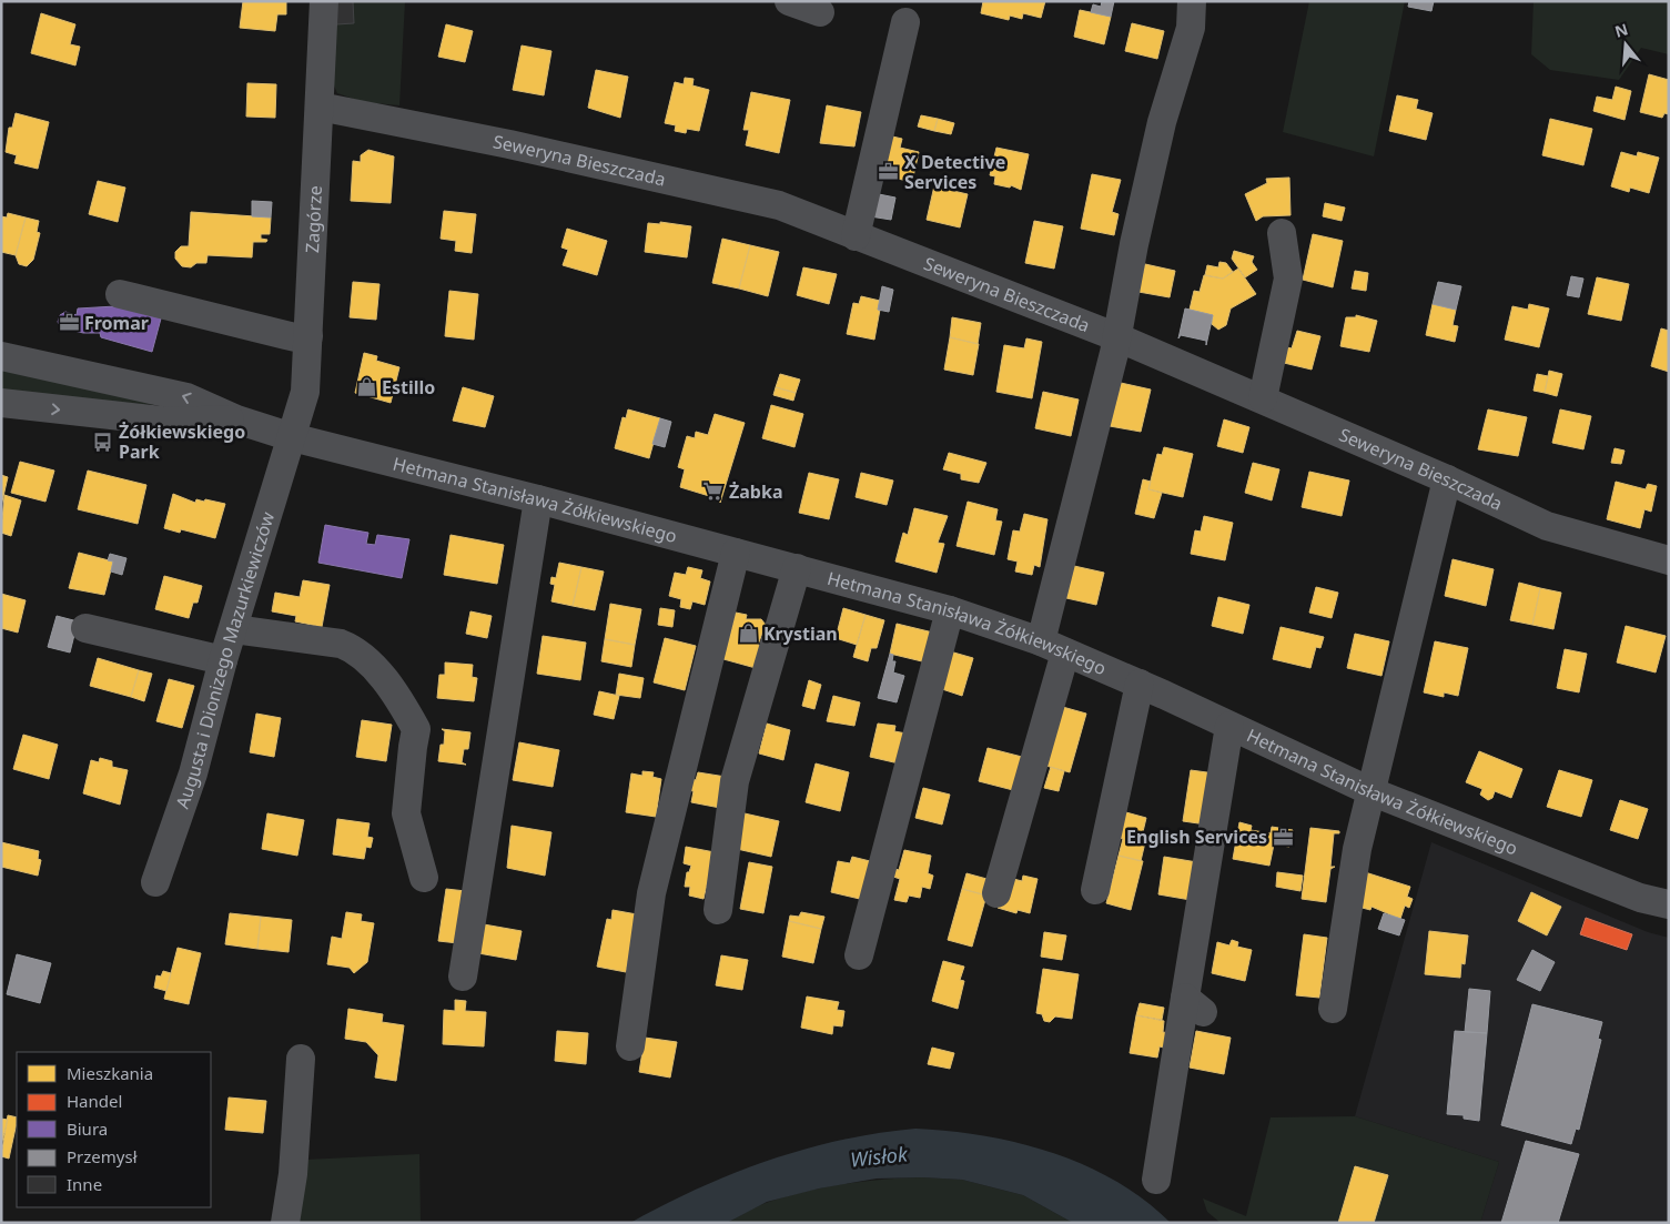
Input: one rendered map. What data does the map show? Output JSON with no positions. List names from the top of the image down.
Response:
{
  "streets": {
    "street": [
      "Seweryna Bieszczada",
      "Zagórze",
      "Hetmana Stanisława Żółkiewskiego",
      "Augusta i Dionizego Mazurkiewiczów"
    ]
  },
  "crossings": [
    ["Seweryna Bieszczada", "Zagórze"],
    ["Zagórze", "Hetmana Stanisława Żółkiewskiego"],
    ["Zagórze", "Augusta i Dionizego Mazurkiewiczów"],
    ["Hetmana Stanisława Żółkiewskiego", "Augusta i Dionizego Mazurkiewiczów"]
  ],
  "water": ["Wisłok"],
  "places": {
    "office": ["X Detective Services", "Fromar", "English Services"],
    "shop": ["Estillo", "Krystian"],
    "bus stop": ["Żółkiewskiego Park"],
    "supermarket": ["Żabka"]
  },
  "legend": [
    "Mieszkania",
    "Handel",
    "Biura",
    "Przemysł",
    "Inne"
  ],
  "north": "top"
}
